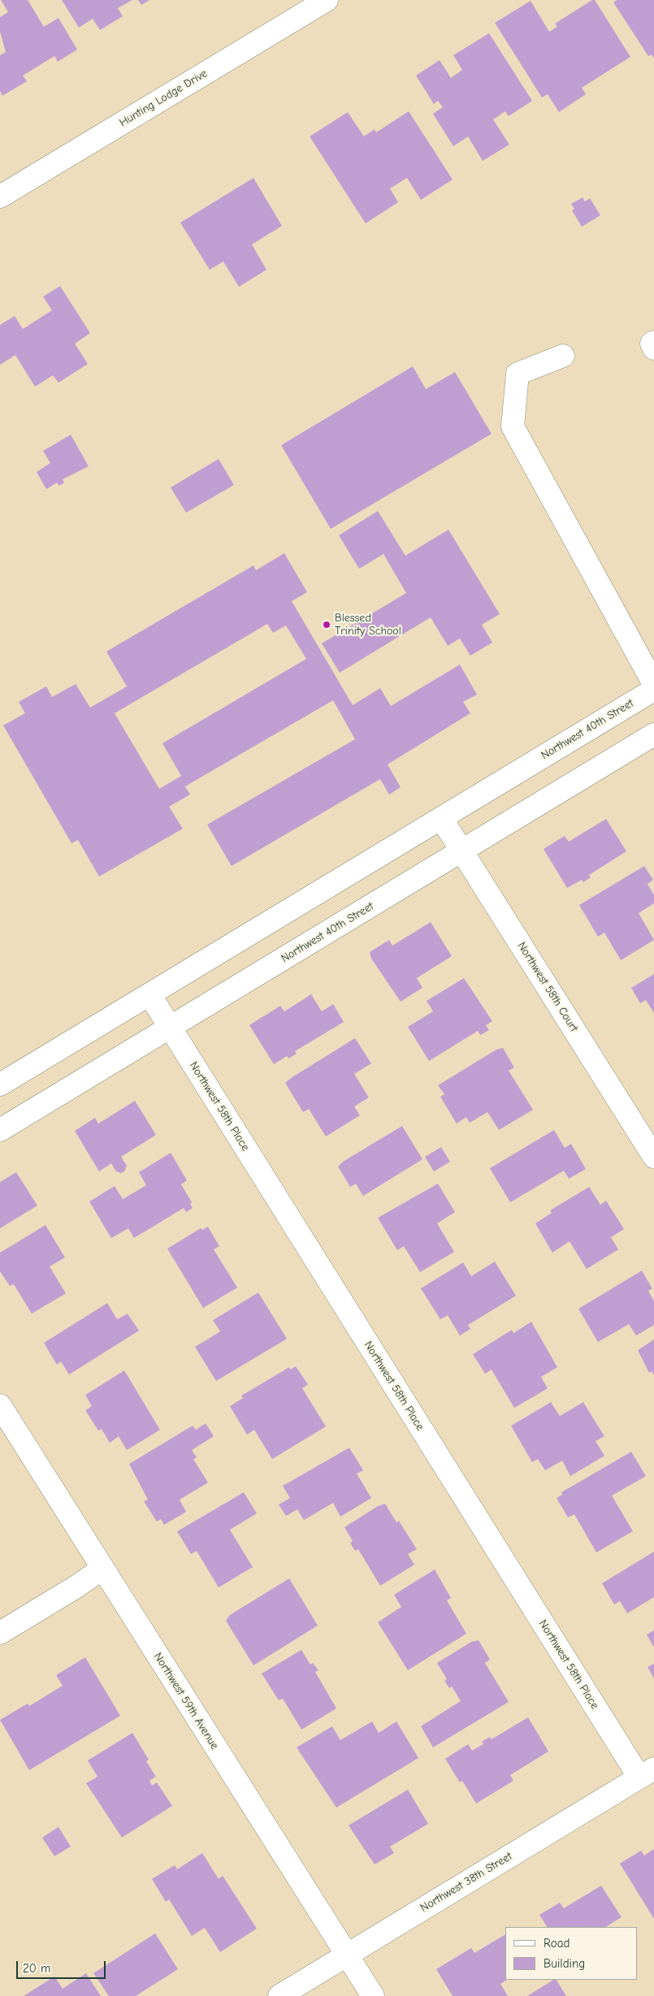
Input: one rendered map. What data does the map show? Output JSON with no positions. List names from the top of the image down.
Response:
{
  "streets": {
    "street": [
      "Hunting Lodge Drive",
      "Northwest 40th Street",
      "Northwest 58th Court",
      "Northwest 58th Place",
      "Northwest 59th Avenue",
      "Northwest 38th Street"
    ]
  },
  "crossings": [
    ["Northwest 40th Street", "Northwest 58th Court"],
    ["Northwest 40th Street", "Northwest 58th Place"],
    ["Northwest 58th Place", "Northwest 38th Street"],
    ["Northwest 59th Avenue", "Northwest 38th Street"]
  ],
  "places": ["Blessed Trinity School"],
  "legend": ["Road", "Building"],
  "scale_bar": "20 m"
}
